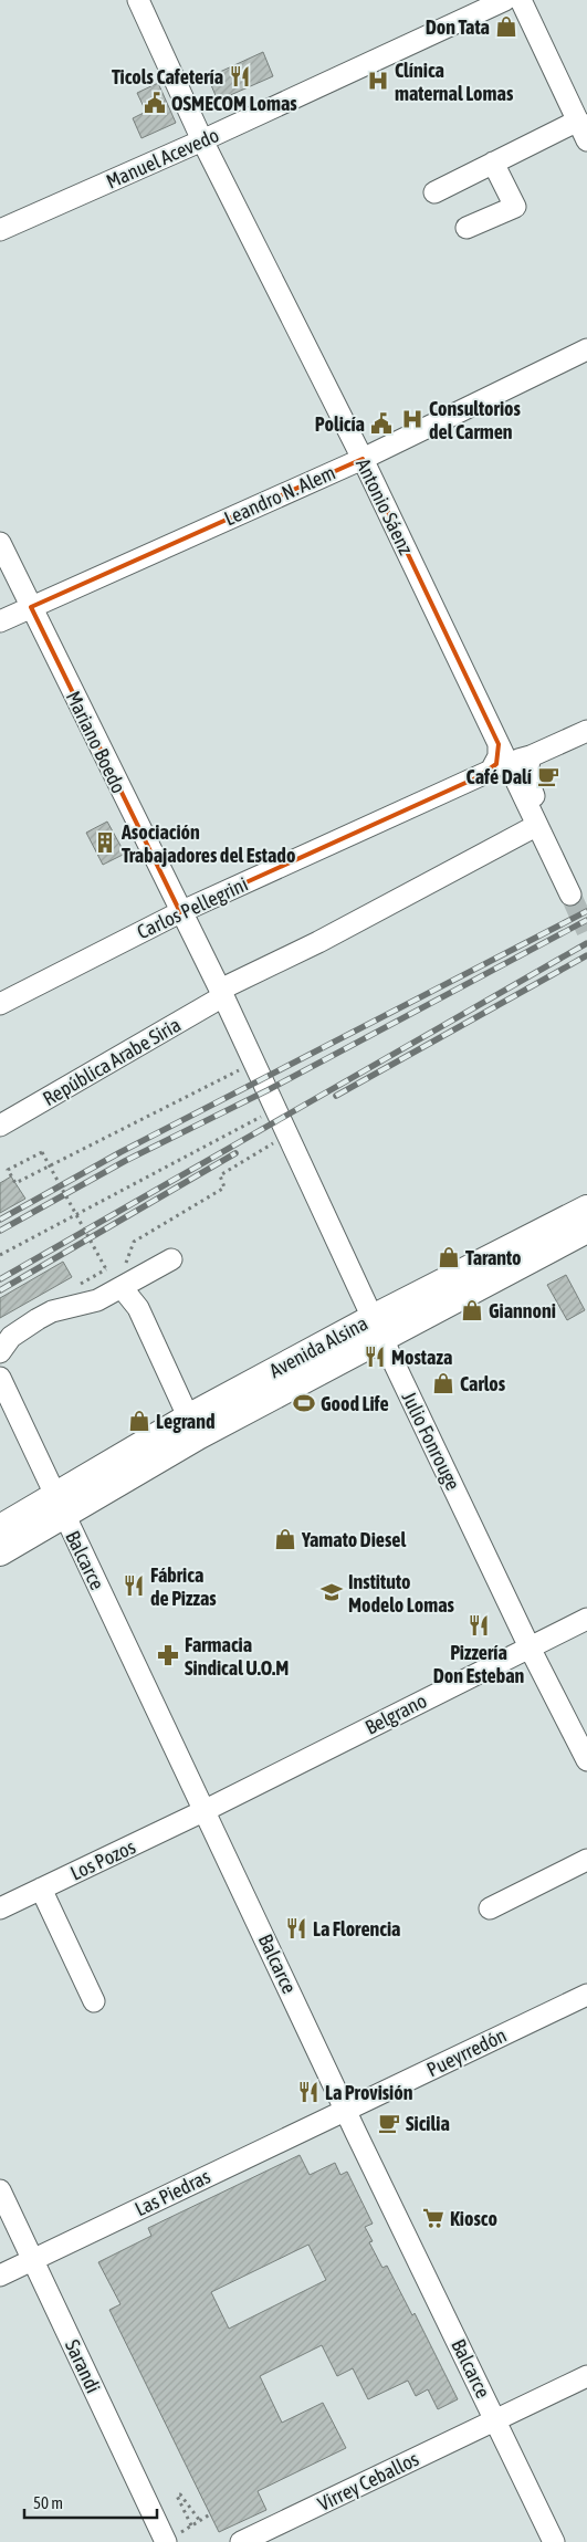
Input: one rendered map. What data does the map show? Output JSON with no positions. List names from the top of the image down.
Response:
{
  "streets": {
    "main road": ["Avenida Alsina"],
    "street": [
      "Manuel Acevedo",
      "Leandro N. Alem",
      "Antonio Sáenz",
      "Mariano Boedo",
      "Carlos Pellegrini",
      "República Arabe Siria",
      "Julio Fonrouge",
      "Balcarce",
      "Belgrano",
      "Los Pozos",
      "Pueyrredón",
      "Las Piedras",
      "Sarandi",
      "Virrey Ceballos"
    ]
  },
  "crossings": [
    ["Manuel Acevedo", "Antonio Sáenz"],
    ["Leandro N. Alem", "Antonio Sáenz"],
    ["Leandro N. Alem", "Mariano Boedo"],
    ["Antonio Sáenz", "Carlos Pellegrini"],
    ["Mariano Boedo", "Carlos Pellegrini"],
    ["Mariano Boedo", "República Arabe Siria"],
    ["Mariano Boedo", "Julio Fonrouge"],
    ["Avenida Alsina", "Julio Fonrouge"],
    ["Avenida Alsina", "Balcarce"],
    ["Julio Fonrouge", "Belgrano"],
    ["Balcarce", "Belgrano"],
    ["Balcarce", "Los Pozos"],
    ["Balcarce", "Pueyrredón"],
    ["Balcarce", "Las Piedras"],
    ["Balcarce", "Virrey Ceballos"],
    ["Belgrano", "Los Pozos"],
    ["Pueyrredón", "Las Piedras"],
    ["Las Piedras", "Sarandi"]
  ],
  "places": {
    "shop": [
      "Don Tata",
      "Taranto",
      "Giannoni",
      "Carlos",
      "Legrand",
      "Yamato Diesel"
    ],
    "restaurant": [
      "Ticols Cafetería",
      "Mostaza",
      "Fábrica de Pizzas",
      "Pizzería Don Esteban",
      "La Florencia",
      "La Provisión"
    ],
    "hospital": ["Clínica maternal Lomas", "Consultorios del Carmen"],
    "public building": ["OSMECOM Lomas", "Policía"],
    "cafe": ["Café Dalí", "Sicilia"],
    "building": ["Asociación Trabajadores del Estado"],
    "sports": ["Good Life"],
    "school or university": ["Instituto Modelo Lomas"],
    "pharmacy": ["Farmacia Sindical U.O.M"],
    "supermarket": ["Kiosco"]
  },
  "scale_bar": "50 m"
}
